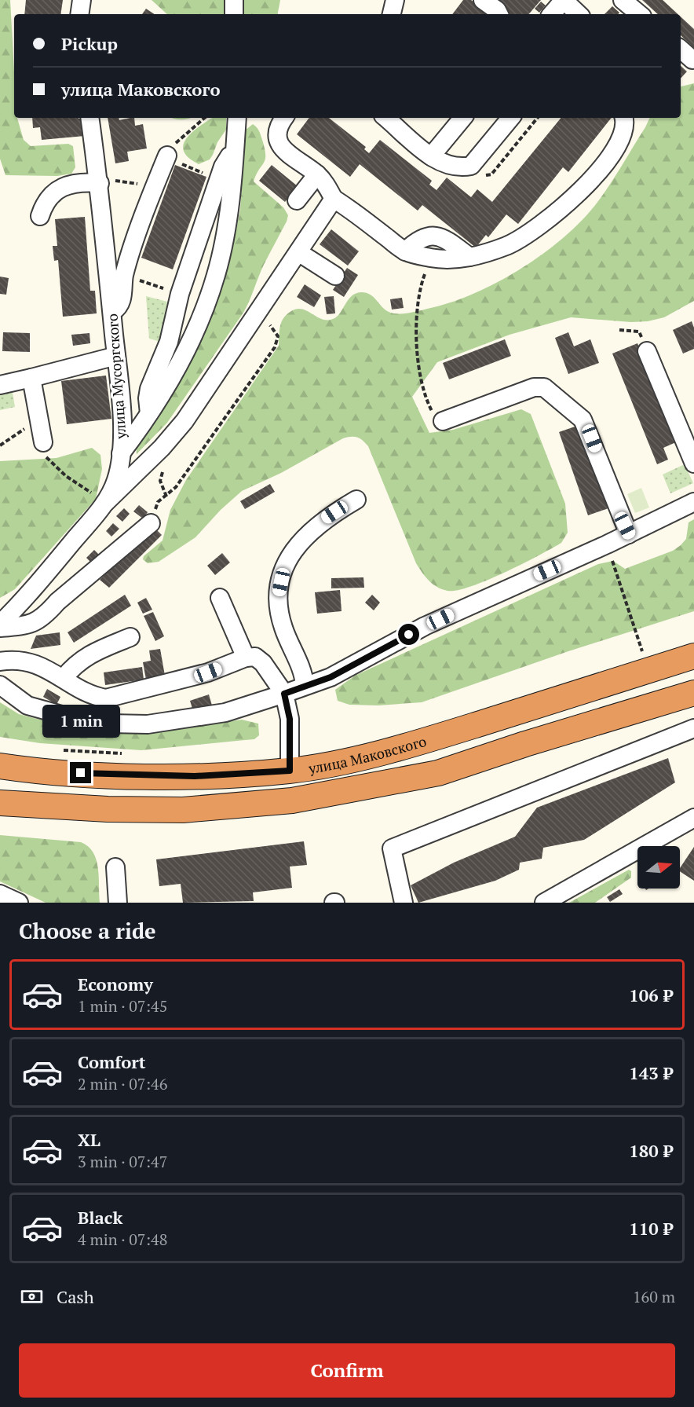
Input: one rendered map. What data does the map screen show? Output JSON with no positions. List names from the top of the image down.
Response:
{
  "streets": {
    "highway": ["улица Маковского"],
    "street": ["улица Мусоргского"]
  },
  "north": "right",
  "page": {
    "banner": ["Pickup", "улица Маковского"],
    "bubble": "1 min",
    "heading": "Choose a ride",
    "list": [
      {
        "name": "Economy",
        "note": "1 min · 07:45",
        "value": "106 ₽"
      },
      {
        "name": "Comfort",
        "note": "2 min · 07:46",
        "value": "143 ₽"
      },
      {
        "name": "XL",
        "note": "3 min · 07:47",
        "value": "180 ₽"
      },
      {
        "name": "Black",
        "note": "4 min · 07:48",
        "value": "110 ₽"
      }
    ],
    "pay": ["Cash", "160 m"],
    "buttons": "Confirm"
  }
}
